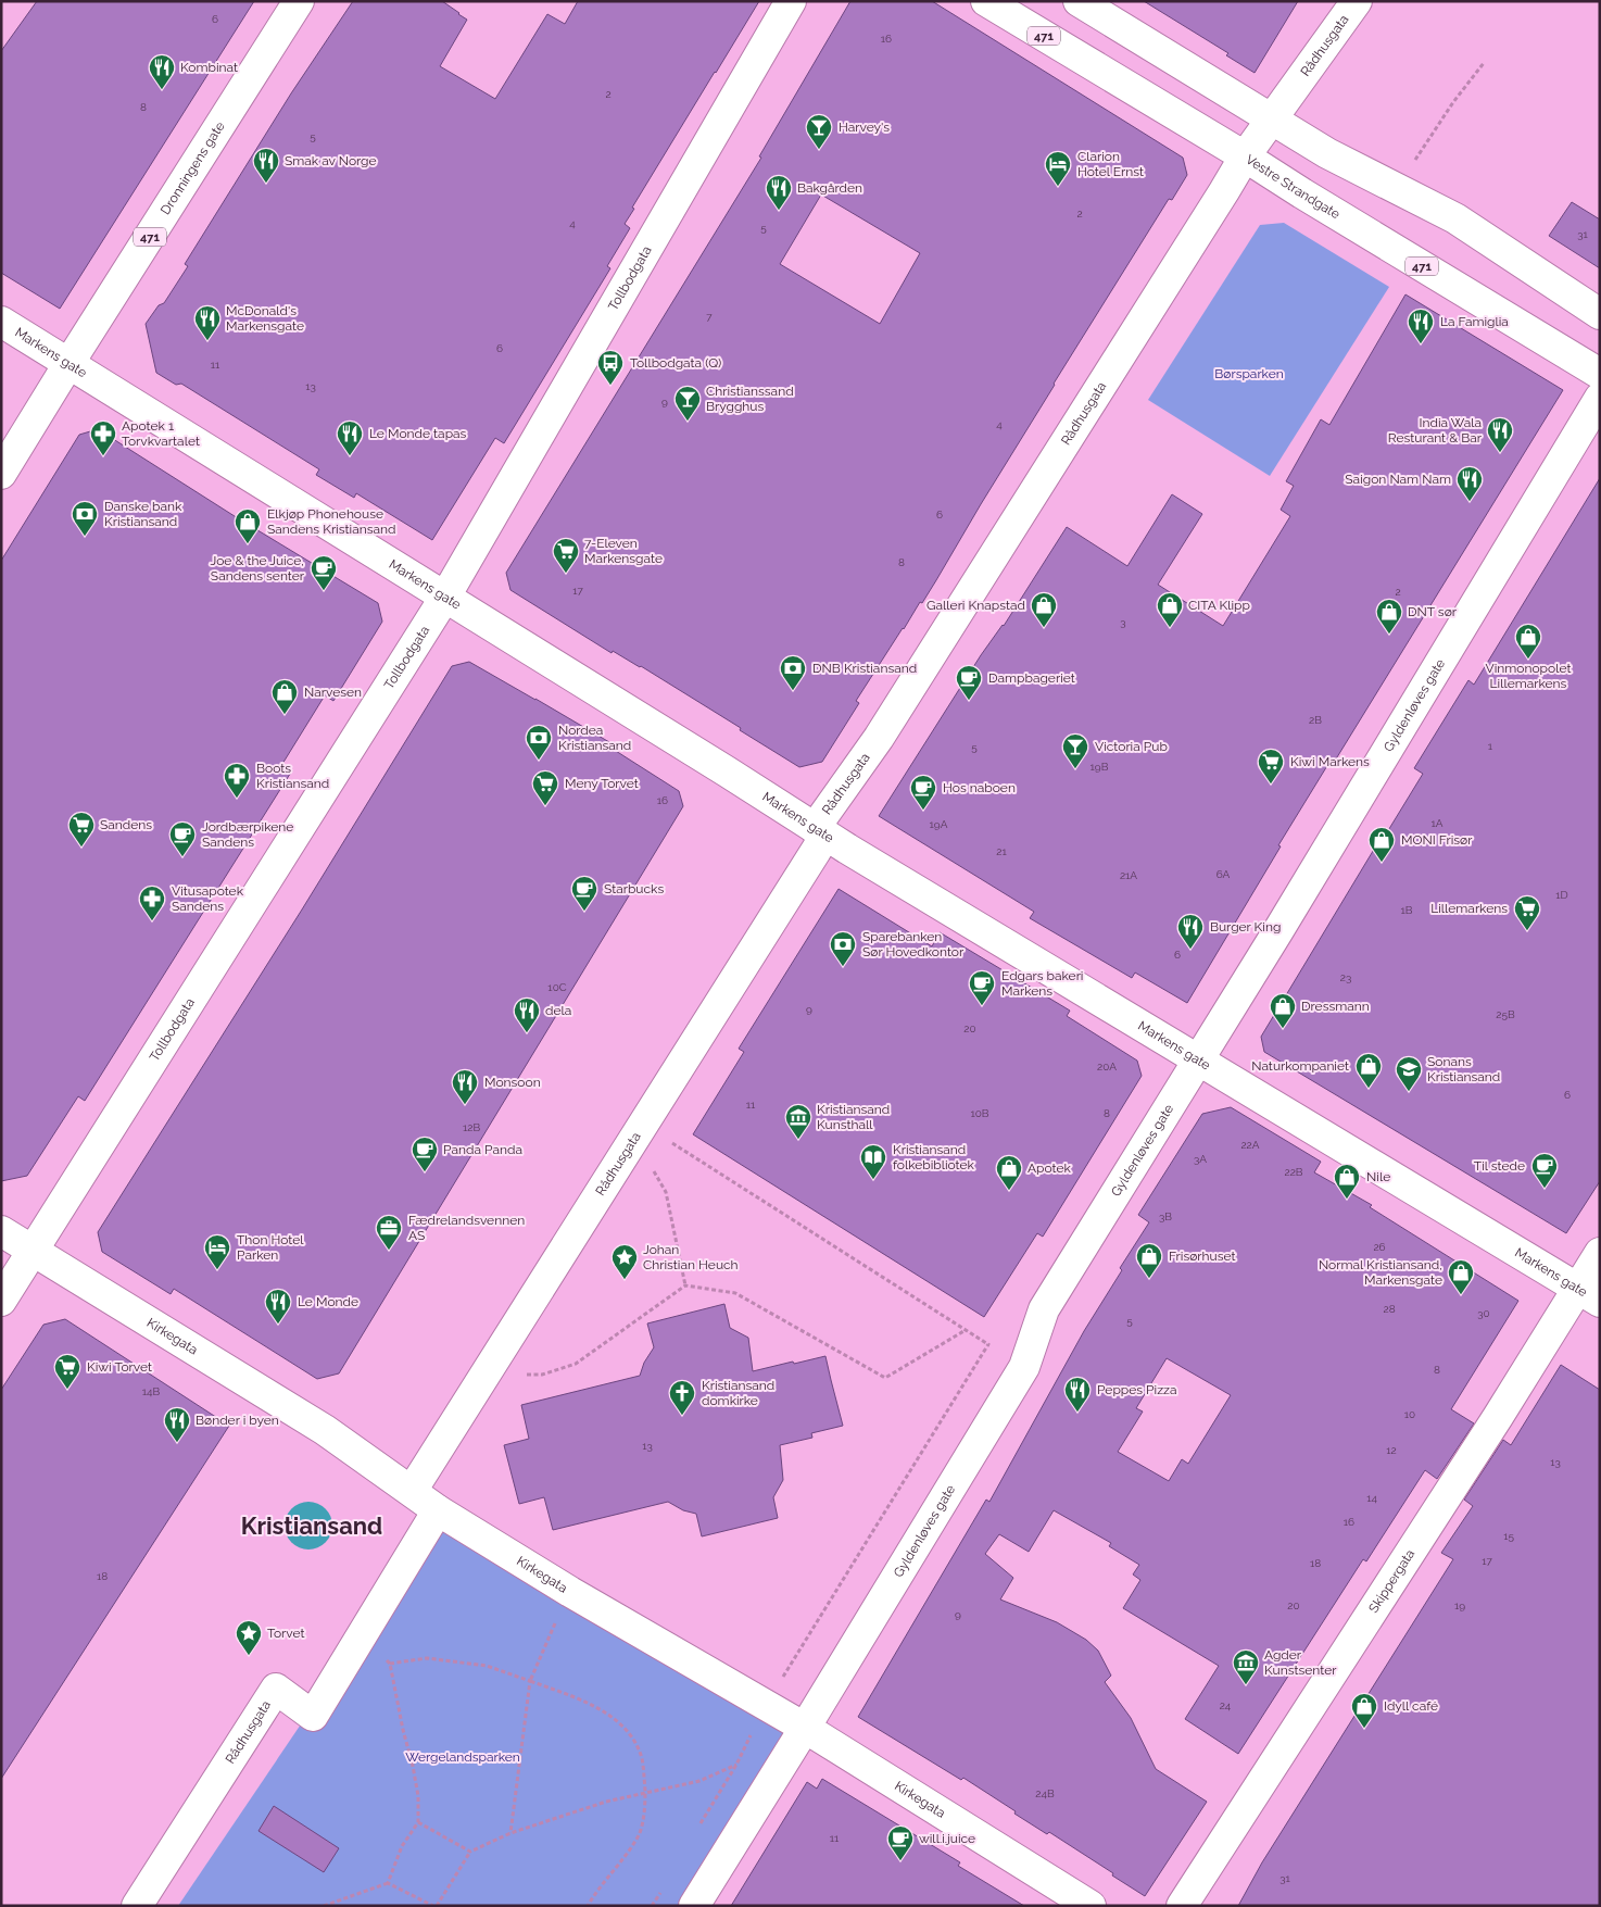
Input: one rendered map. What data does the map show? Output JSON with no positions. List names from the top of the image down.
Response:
{
  "streets": {
    "street": [
      "471",
      "Rådhusgata",
      "Dronningens gate",
      "Vestre Strandgate",
      "Tollbodgata",
      "Markens gate",
      "Gyldenløves gate",
      "Kirkegata",
      "Skippergata"
    ]
  },
  "crossings": [
    ["Rådhusgata", "Vestre Strandgate"],
    ["Rådhusgata", "Markens gate"],
    ["Rådhusgata", "Kirkegata"],
    ["Dronningens gate", "Markens gate"],
    ["Tollbodgata", "Markens gate"],
    ["Tollbodgata", "Kirkegata"],
    ["Markens gate", "Gyldenløves gate"],
    ["Markens gate", "Skippergata"],
    ["Gyldenløves gate", "Kirkegata"]
  ],
  "districts": ["Kristiansand"],
  "parks": ["Børsparken", "Wergelandsparken"],
  "places": {
    "restaurant": [
      "Kombinat",
      "Smak av Norge",
      "Bakgården",
      "McDonald's Markensgate",
      "La Famiglia",
      "India Wala Resturant & Bar",
      "Le Monde tapas",
      "Saigon Nam Nam",
      "Burger King",
      "dela",
      "Monsoon",
      "Le Monde",
      "Peppes Pizza",
      "Bønder i byen"
    ],
    "bar": ["Harvey's", "Christianssand Brygghus", "Victoria Pub"],
    "hotel": ["Clarion Hotel Ernst", "Thon Hotel Parken"],
    "bus stop": ["Tollbodgata (Q)"],
    "pharmacy": ["Apotek 1 Torvkvartalet", "Boots Kristiansand", "Vitusapotek Sandens"],
    "bank": [
      "Danske bank Kristiansand",
      "DNB Kristiansand",
      "Nordea Kristiansand",
      "Sparebanken Sør Hovedkontor"
    ],
    "shop": [
      "Elkjøp Phonehouse Sandens Kristiansand",
      "Galleri Knapstad",
      "CITA Klipp",
      "DNT sør",
      "Vinmonopolet Lillemarkens",
      "Narvesen",
      "MONI Frisør",
      "Dressmann",
      "Naturkompaniet",
      "Apotek",
      "Nile",
      "Frisørhuset",
      "Normal Kristiansand, Markensgate",
      "Idyll café"
    ],
    "supermarket": [
      "7-Eleven Markensgate",
      "Kiwi Markens",
      "Meny Torvet",
      "Sandens",
      "Lillemarkens",
      "Kiwi Torvet"
    ],
    "cafe": [
      "Joe & the Juice, Sandens senter",
      "Dampbageriet",
      "Hos naboen",
      "Jordbærpikene Sandens",
      "Starbucks",
      "Edgars bakeri Markens",
      "Panda Panda",
      "Til stede",
      "will.i.juice"
    ],
    "school or university": ["Sonans Kristiansand"],
    "museum": ["Kristiansand Kunsthall", "Agder Kunstsenter"],
    "library": ["Kristiansand folkebibliotek"],
    "office": ["Fædrelandsvennen AS"],
    "place": ["Johan Christian Heuch", "Torvet"],
    "church": ["Kristiansand domkirke"]
  },
  "house_numbers": [
    "6",
    "16",
    "2",
    "8",
    "5",
    "2",
    "4",
    "5",
    "31",
    "7",
    "6",
    "11",
    "13",
    "9",
    "4",
    "6",
    "8",
    "17",
    "2",
    "3",
    "2B",
    "1",
    "5",
    "19B",
    "16",
    "1A",
    "19A",
    "21",
    "6A",
    "21A",
    "1D",
    "1B",
    "6",
    "23",
    "10C",
    "9",
    "25B",
    "20",
    "20A",
    "6",
    "11",
    "10B",
    "8",
    "12B",
    "22A",
    "3A",
    "22B",
    "3B",
    "26",
    "28",
    "30",
    "5",
    "8",
    "14B",
    "10",
    "13",
    "12",
    "13",
    "14",
    "16",
    "15",
    "17",
    "18",
    "18",
    "20",
    "19",
    "9",
    "24",
    "24B",
    "11",
    "31"
  ]
}
